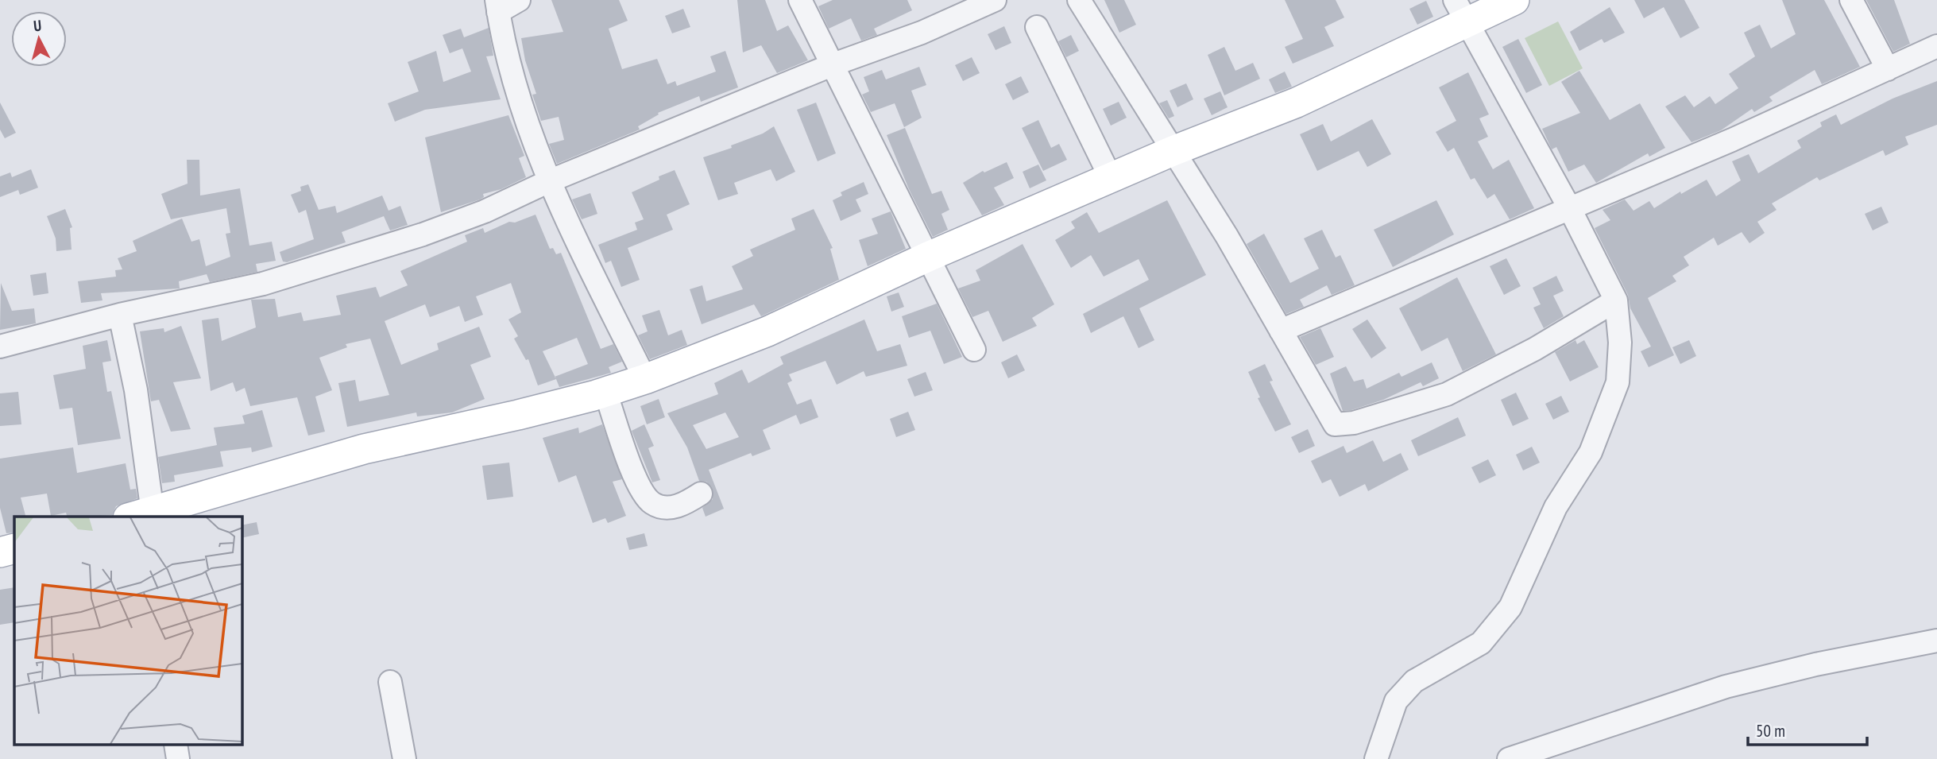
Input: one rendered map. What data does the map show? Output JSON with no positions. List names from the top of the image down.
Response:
{
  "scale_bar": "50 m",
  "north": "top"
}
